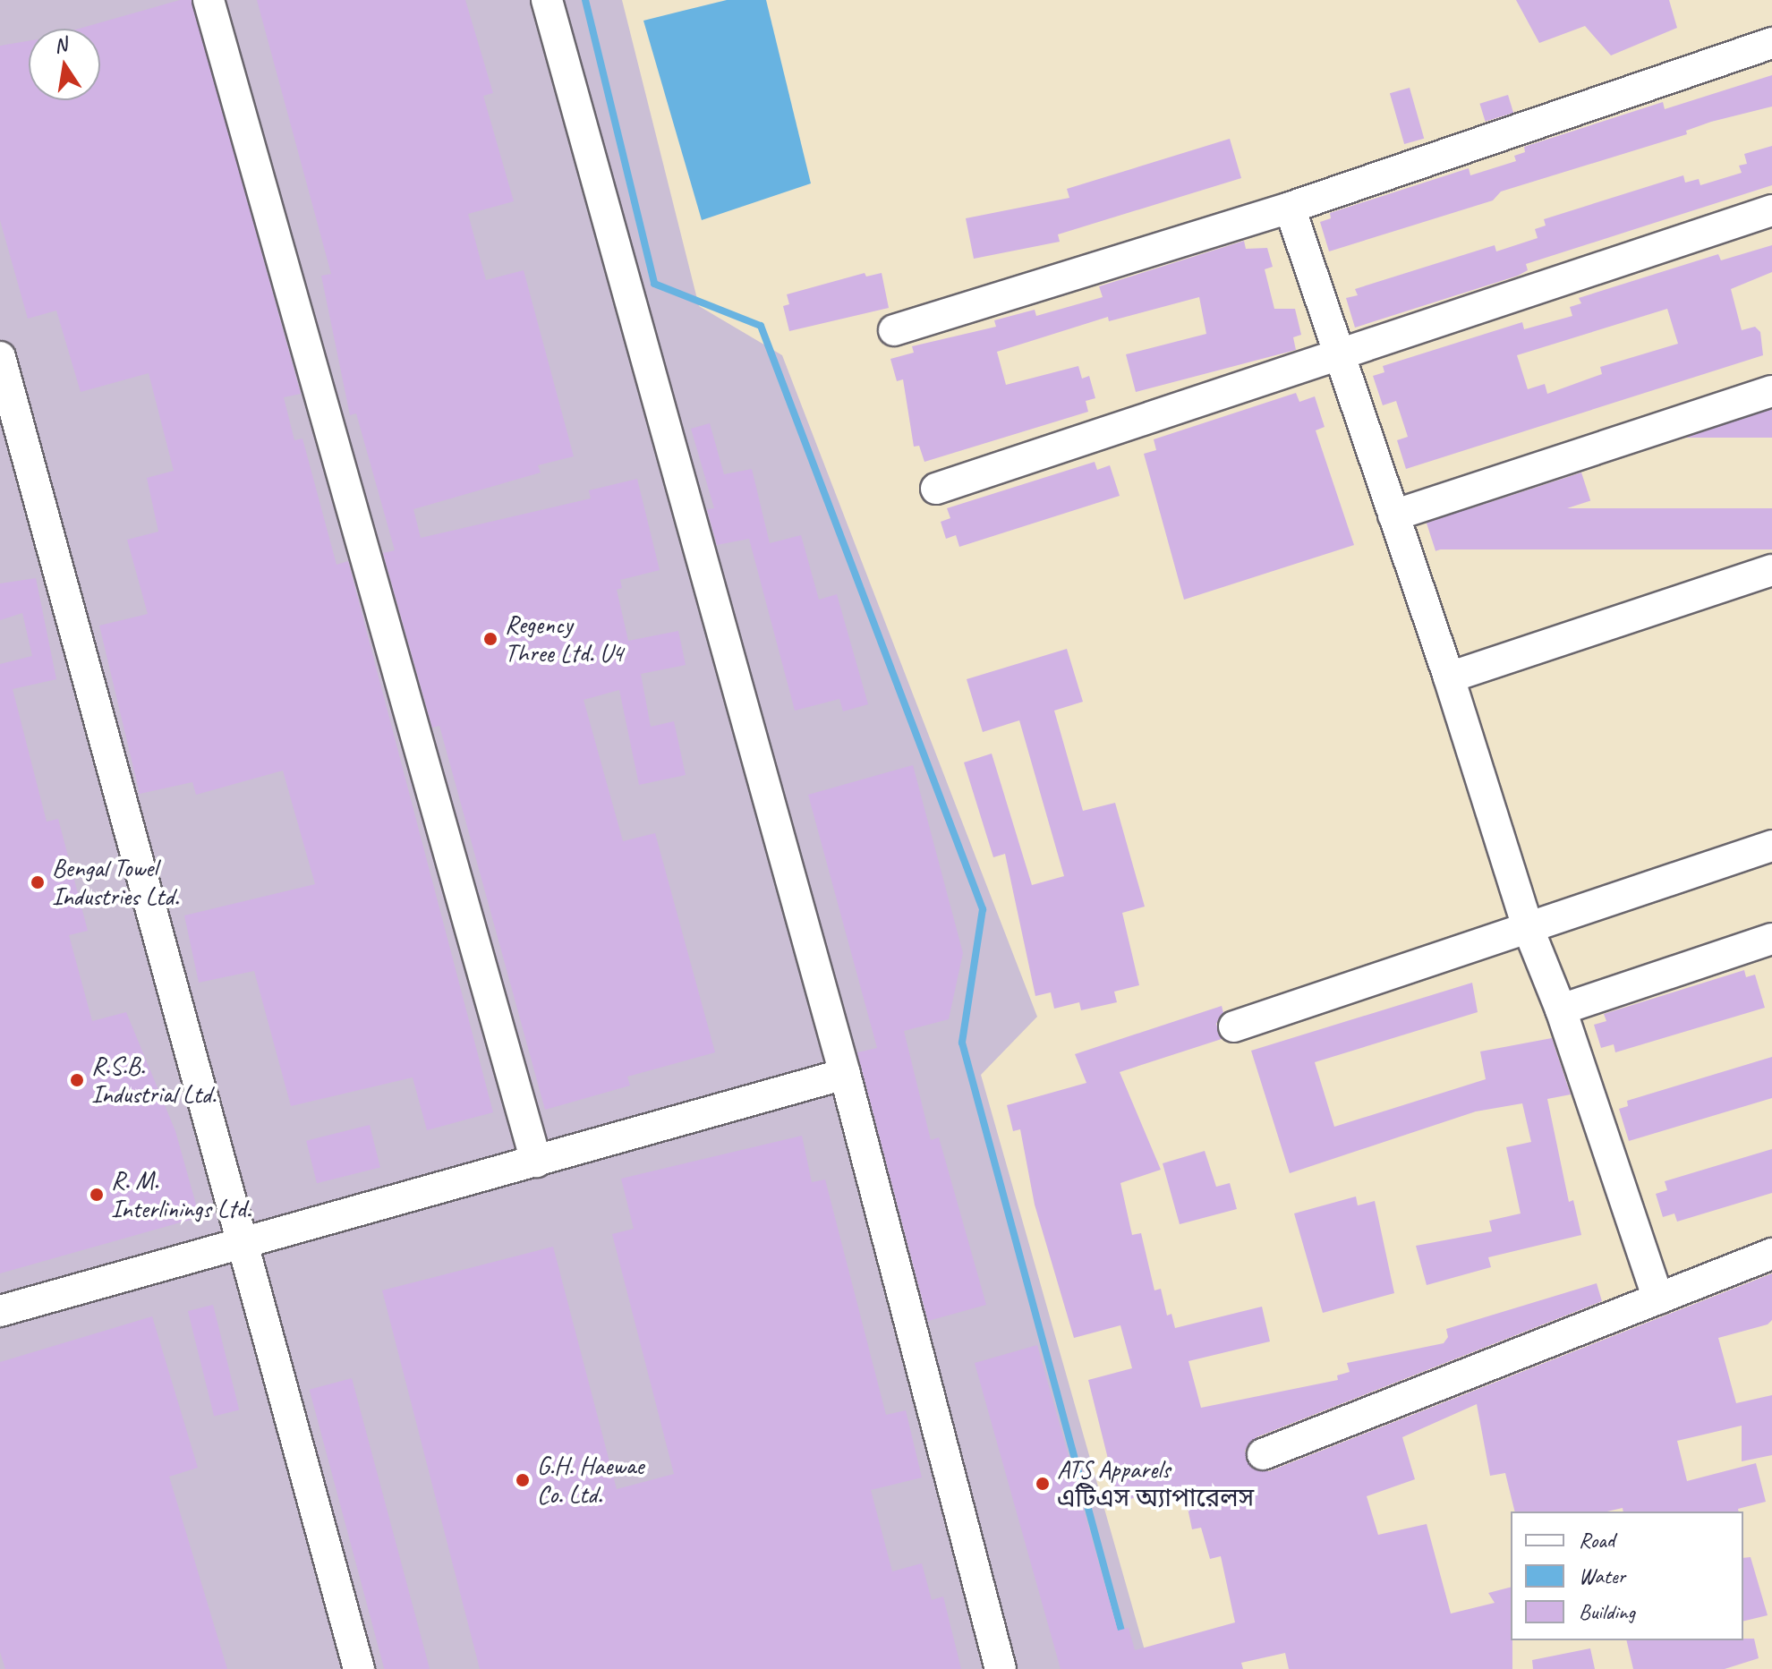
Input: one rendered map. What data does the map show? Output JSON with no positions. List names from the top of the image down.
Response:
{
  "places": [
    "Regency Three Ltd. U4",
    "Bengal Towel Industries Ltd.",
    "R.S.B. Industrial Ltd.",
    "R. M. Interlinings Ltd.",
    "G.H. Haewae Co. Ltd.",
    "ATS Apparels এটিএস অ্যাপারেলস"
  ],
  "legend": ["Road", "Water", "Building"],
  "north": "top"
}
